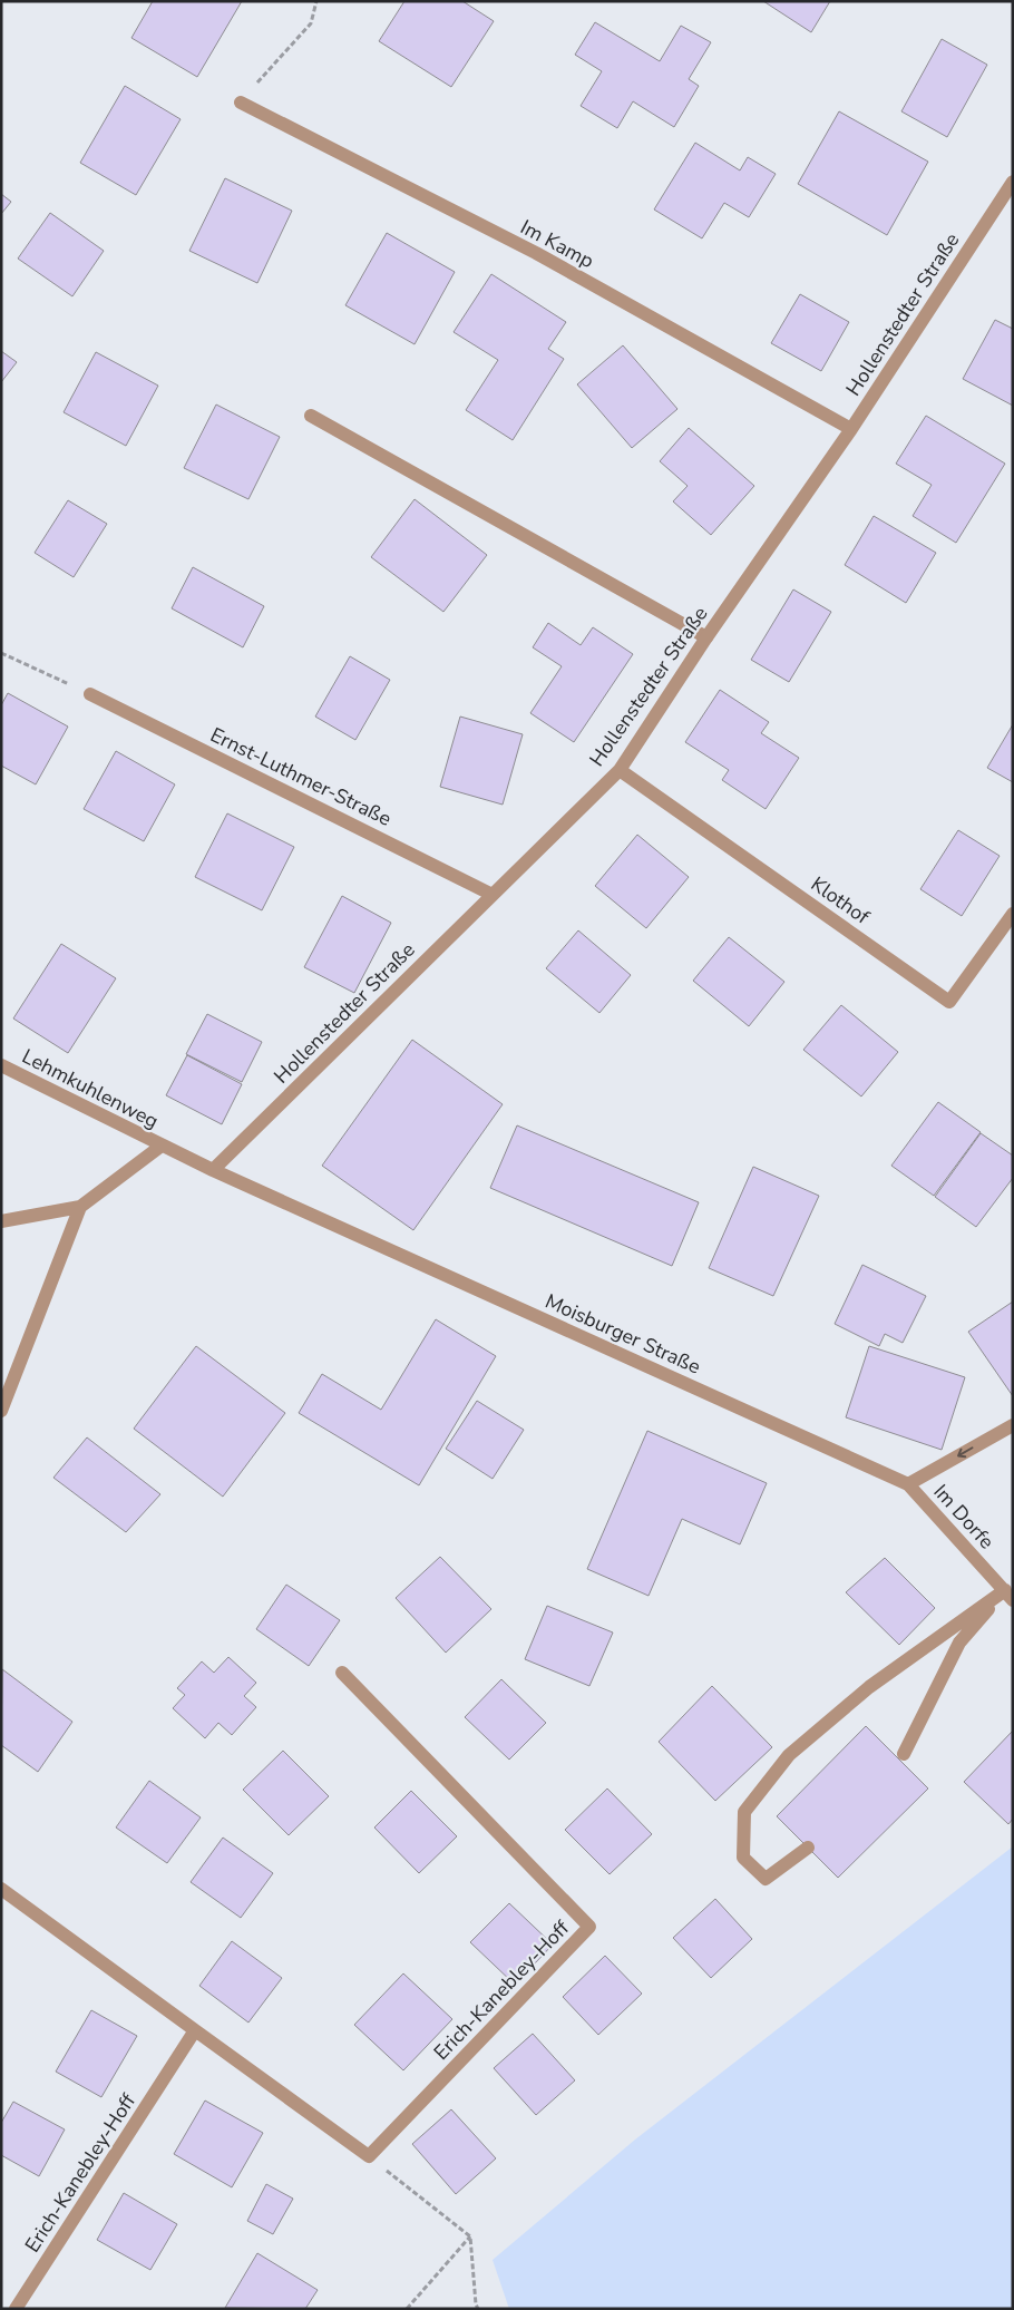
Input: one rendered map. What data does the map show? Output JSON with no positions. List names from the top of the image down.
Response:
{
  "streets": {
    "street": [
      "Im Kamp",
      "Hollenstedter Straße",
      "Ernst-Luthmer-Straße",
      "Klothof",
      "Lehmkuhlenweg",
      "Moisburger Straße",
      "Im Dorfe",
      "Erich-Kanebley-Hoff"
    ]
  },
  "crossings": [
    ["Im Kamp", "Hollenstedter Straße"],
    ["Hollenstedter Straße", "Ernst-Luthmer-Straße"],
    ["Hollenstedter Straße", "Klothof"],
    ["Hollenstedter Straße", "Lehmkuhlenweg"],
    ["Hollenstedter Straße", "Moisburger Straße"],
    ["Lehmkuhlenweg", "Moisburger Straße"],
    ["Moisburger Straße", "Im Dorfe"]
  ]
}
